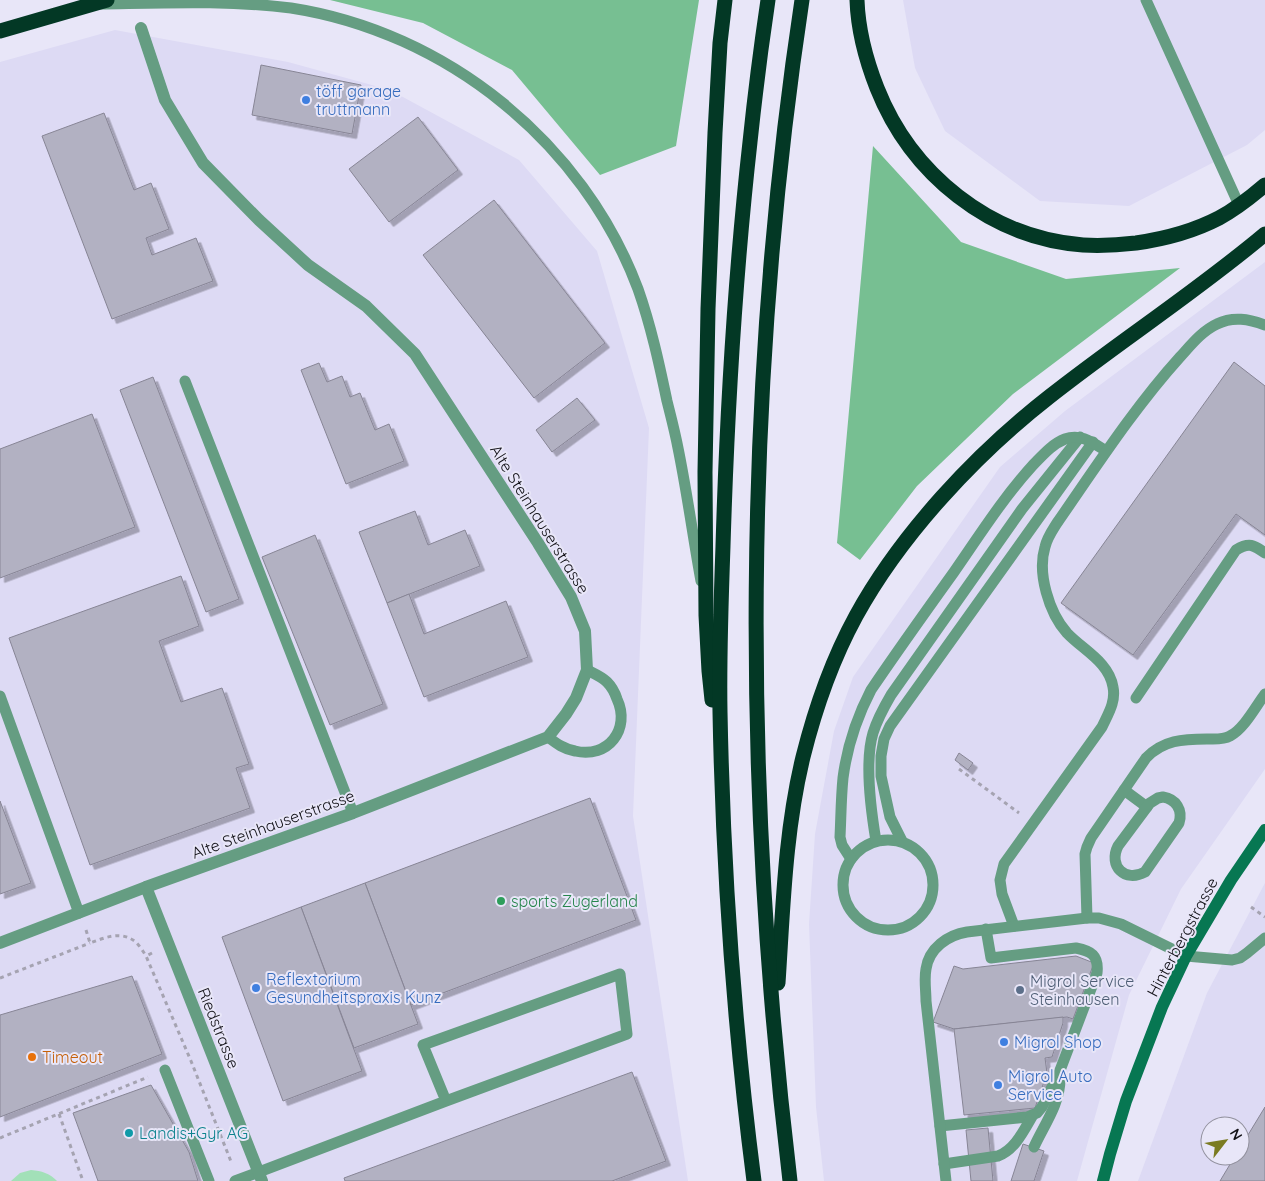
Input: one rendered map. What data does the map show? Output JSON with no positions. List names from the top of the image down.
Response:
{
  "streets": {
    "street": ["Alte Steinhauserstrasse", "Hinterbergstrasse", "Riedstrasse"]
  },
  "crossings": [
    ["Alte Steinhauserstrasse", "Riedstrasse"]
  ],
  "places": [
    "töff garage truttmann",
    "sports Zugerland",
    "Reflextorium Gesundheitspraxis Kunz",
    "Migrol Service Steinhausen",
    "Migrol Shop",
    "Timeout",
    "Migrol Auto Service",
    "Landis+Gyr AG"
  ],
  "north": "top right"
}
